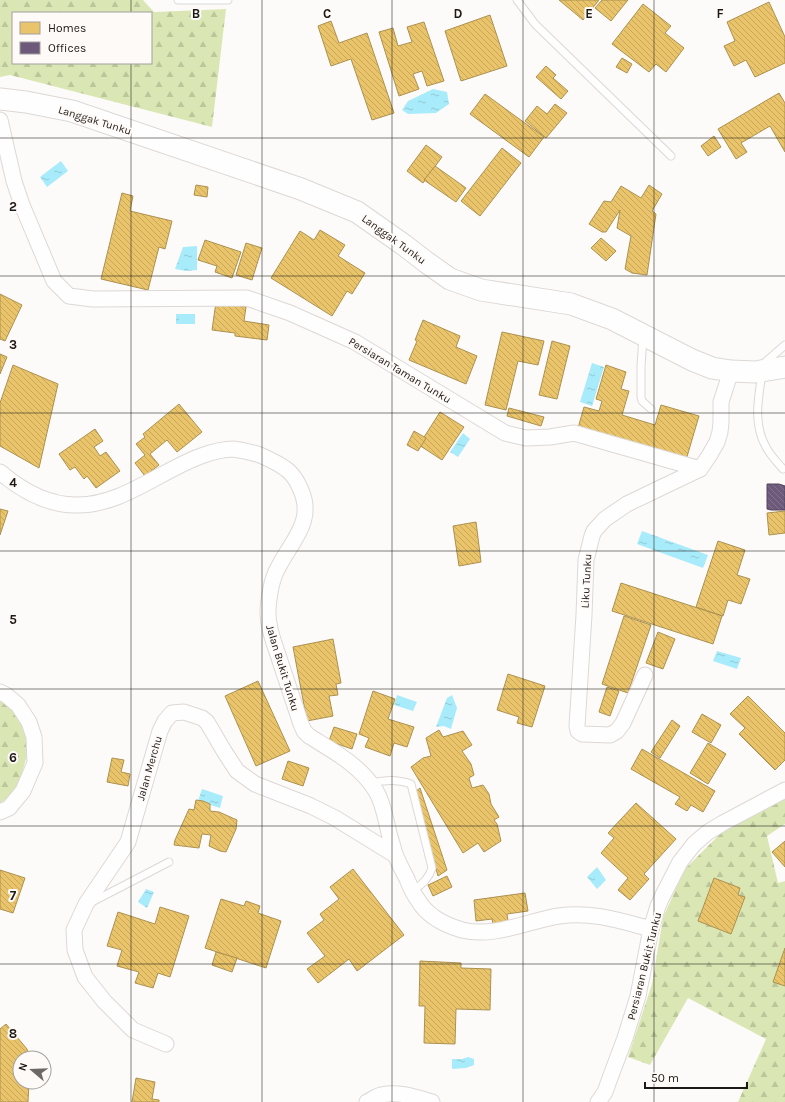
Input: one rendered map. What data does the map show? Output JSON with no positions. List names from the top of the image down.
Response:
{
  "streets": {
    "street": [
      "Langgak Tunku",
      "Persiaran Taman Tunku",
      "Liku Tunku",
      "Jalan Bukit Tunku",
      "Jalan Merchu",
      "Persiaran Bukit Tunku"
    ]
  },
  "crossings": [
    ["Langgak Tunku", "Liku Tunku"],
    ["Persiaran Taman Tunku", "Liku Tunku"],
    ["Jalan Bukit Tunku", "Jalan Merchu"],
    ["Jalan Bukit Tunku", "Persiaran Bukit Tunku"]
  ],
  "legend": ["Homes", "Offices"],
  "scale_bar": "50 m",
  "north": "left",
  "grid": {
    "columns": [
      "B",
      "C",
      "D",
      "E",
      "F"
    ],
    "rows": [
      "2",
      "3",
      "4",
      "5",
      "6",
      "7",
      "8"
    ]
  }
}
